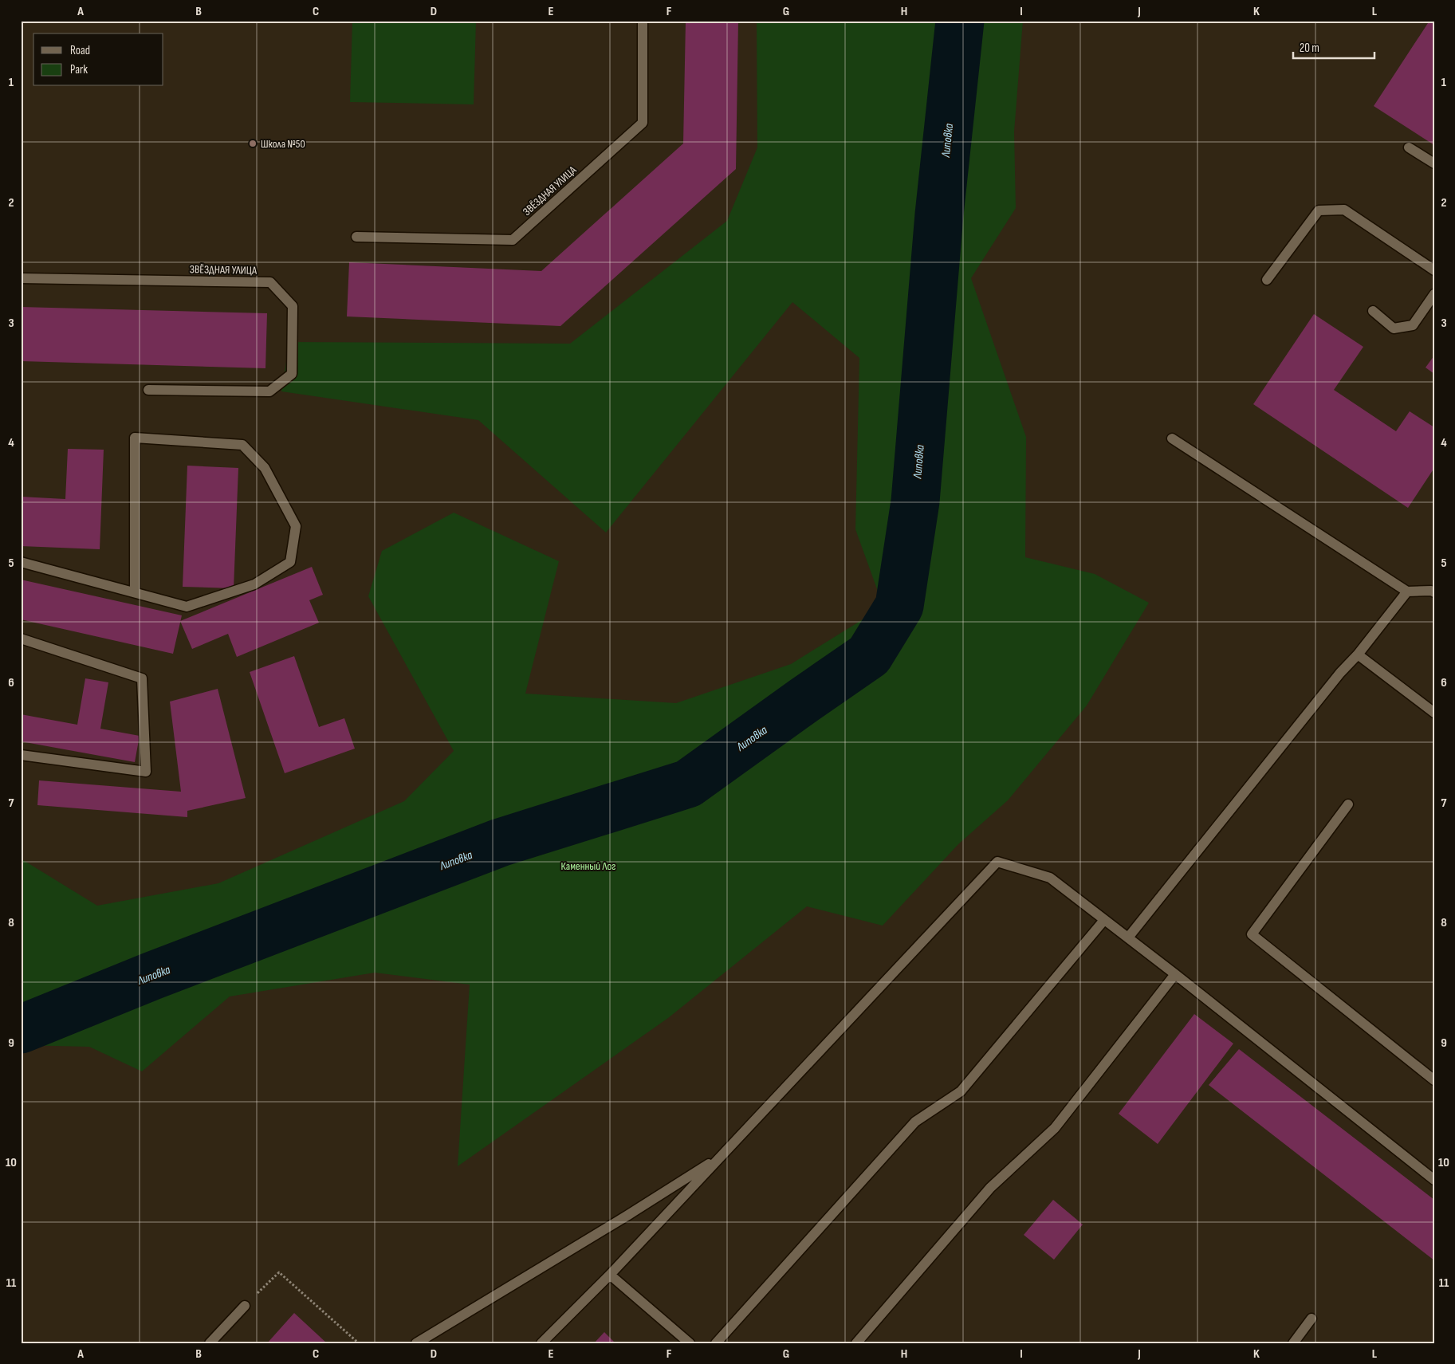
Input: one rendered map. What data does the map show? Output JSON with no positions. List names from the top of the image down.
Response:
{
  "streets": {
    "street": ["ЗВЁЗДНАЯ УЛИЦА"]
  },
  "water": ["Липовка"],
  "parks": ["Каменный Лог"],
  "places": ["Школа №50"],
  "legend": ["Road", "Park"],
  "scale_bar": "20 m",
  "grid": {
    "columns": [
      "A",
      "B",
      "C",
      "D",
      "E",
      "F",
      "G",
      "H",
      "I",
      "J",
      "K",
      "L"
    ],
    "rows": [
      "1",
      "2",
      "3",
      "4",
      "5",
      "6",
      "7",
      "8",
      "9",
      "10",
      "11"
    ]
  }
}
